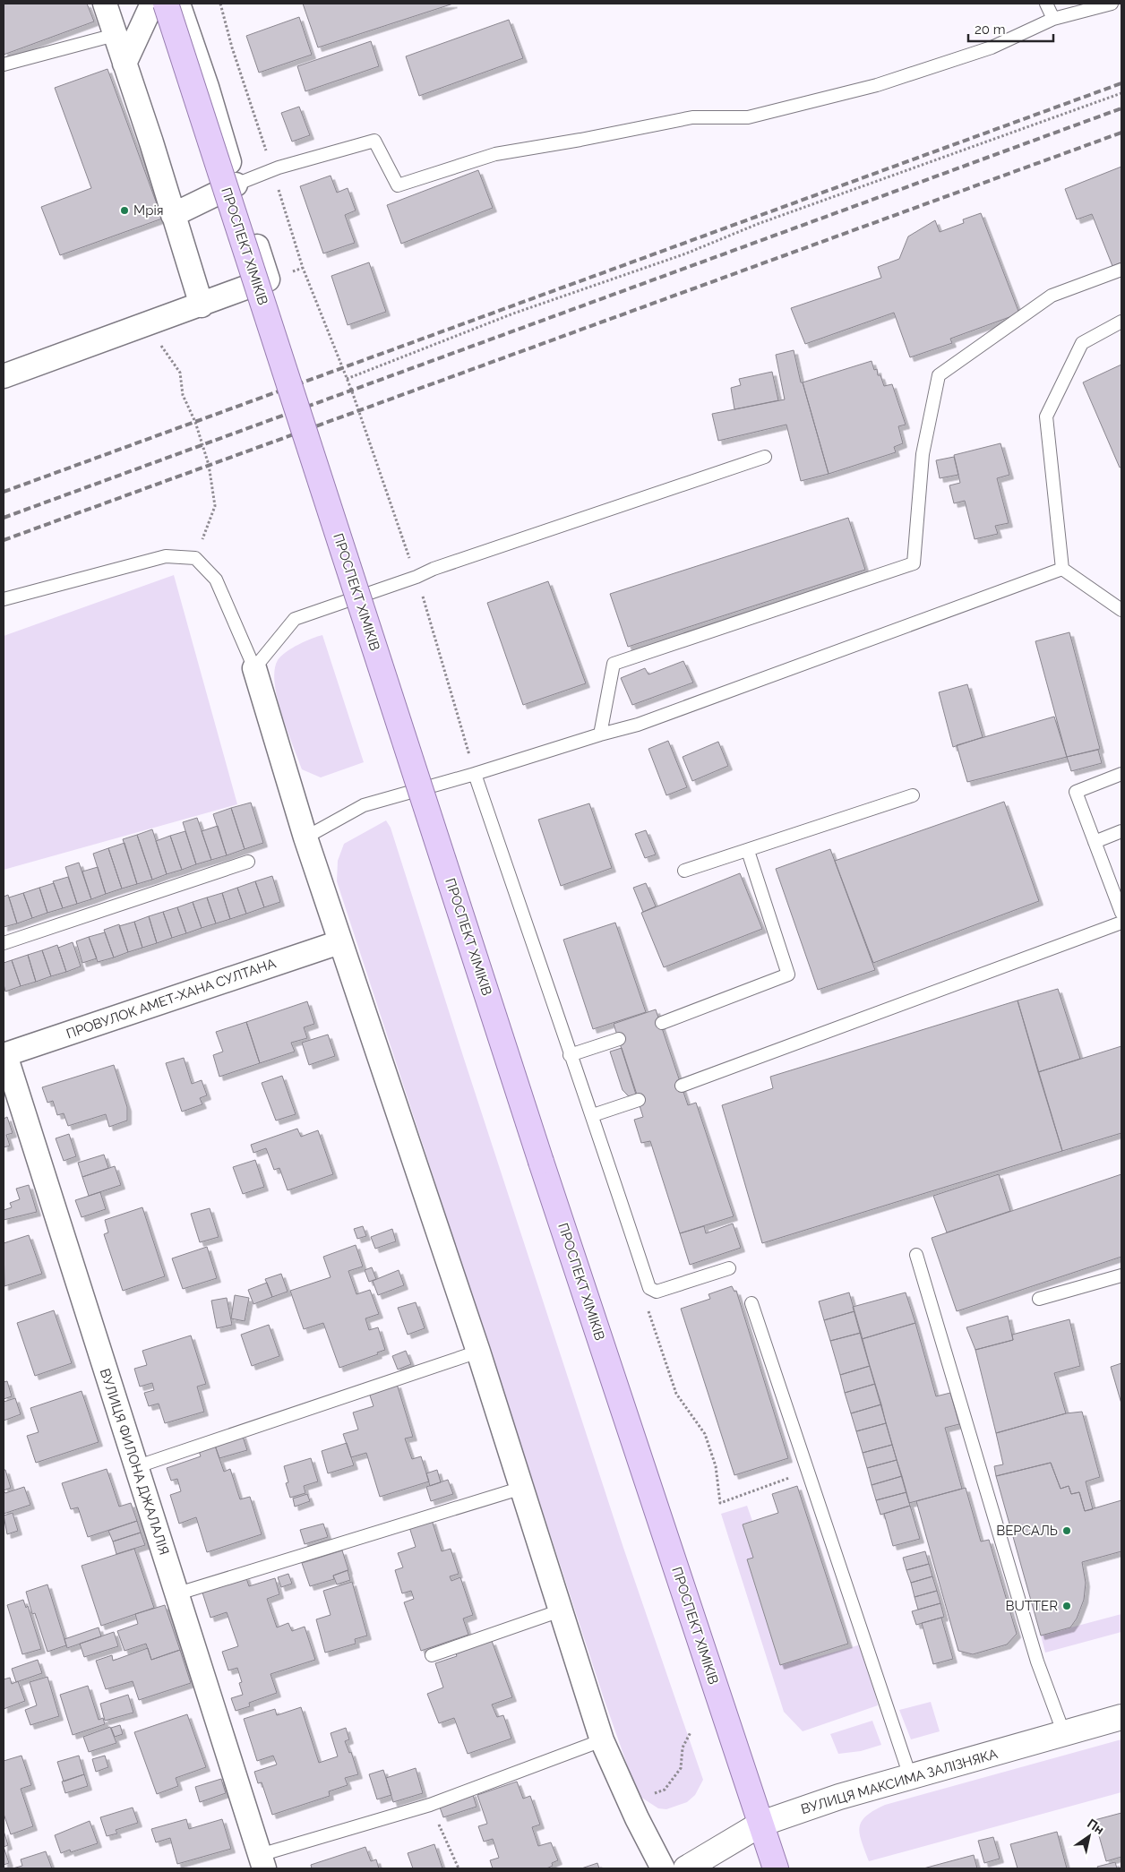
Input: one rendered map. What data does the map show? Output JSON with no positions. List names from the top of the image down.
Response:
{
  "streets": {
    "main road": ["ПРОСПЕКТ ХІМІКІВ", "ВУЛИЦЯ МАКСИМА ЗАЛІЗНЯКА"],
    "street": ["ПРОВУЛОК АМЕТ-ХАНА СУЛТАНА", "ВУЛИЦЯ ФИЛОНА ДЖАЛАЛІЯ"]
  },
  "crossings": [
    ["ПРОСПЕКТ ХІМІКІВ", "ВУЛИЦЯ МАКСИМА ЗАЛІЗНЯКА"],
    ["ПРОВУЛОК АМЕТ-ХАНА СУЛТАНА", "ВУЛИЦЯ ФИЛОНА ДЖАЛАЛІЯ"]
  ],
  "places": ["Мрія", "ВЕРСАЛЬ", "BUTTER"],
  "scale_bar": "20 m",
  "north": "top right"
}
